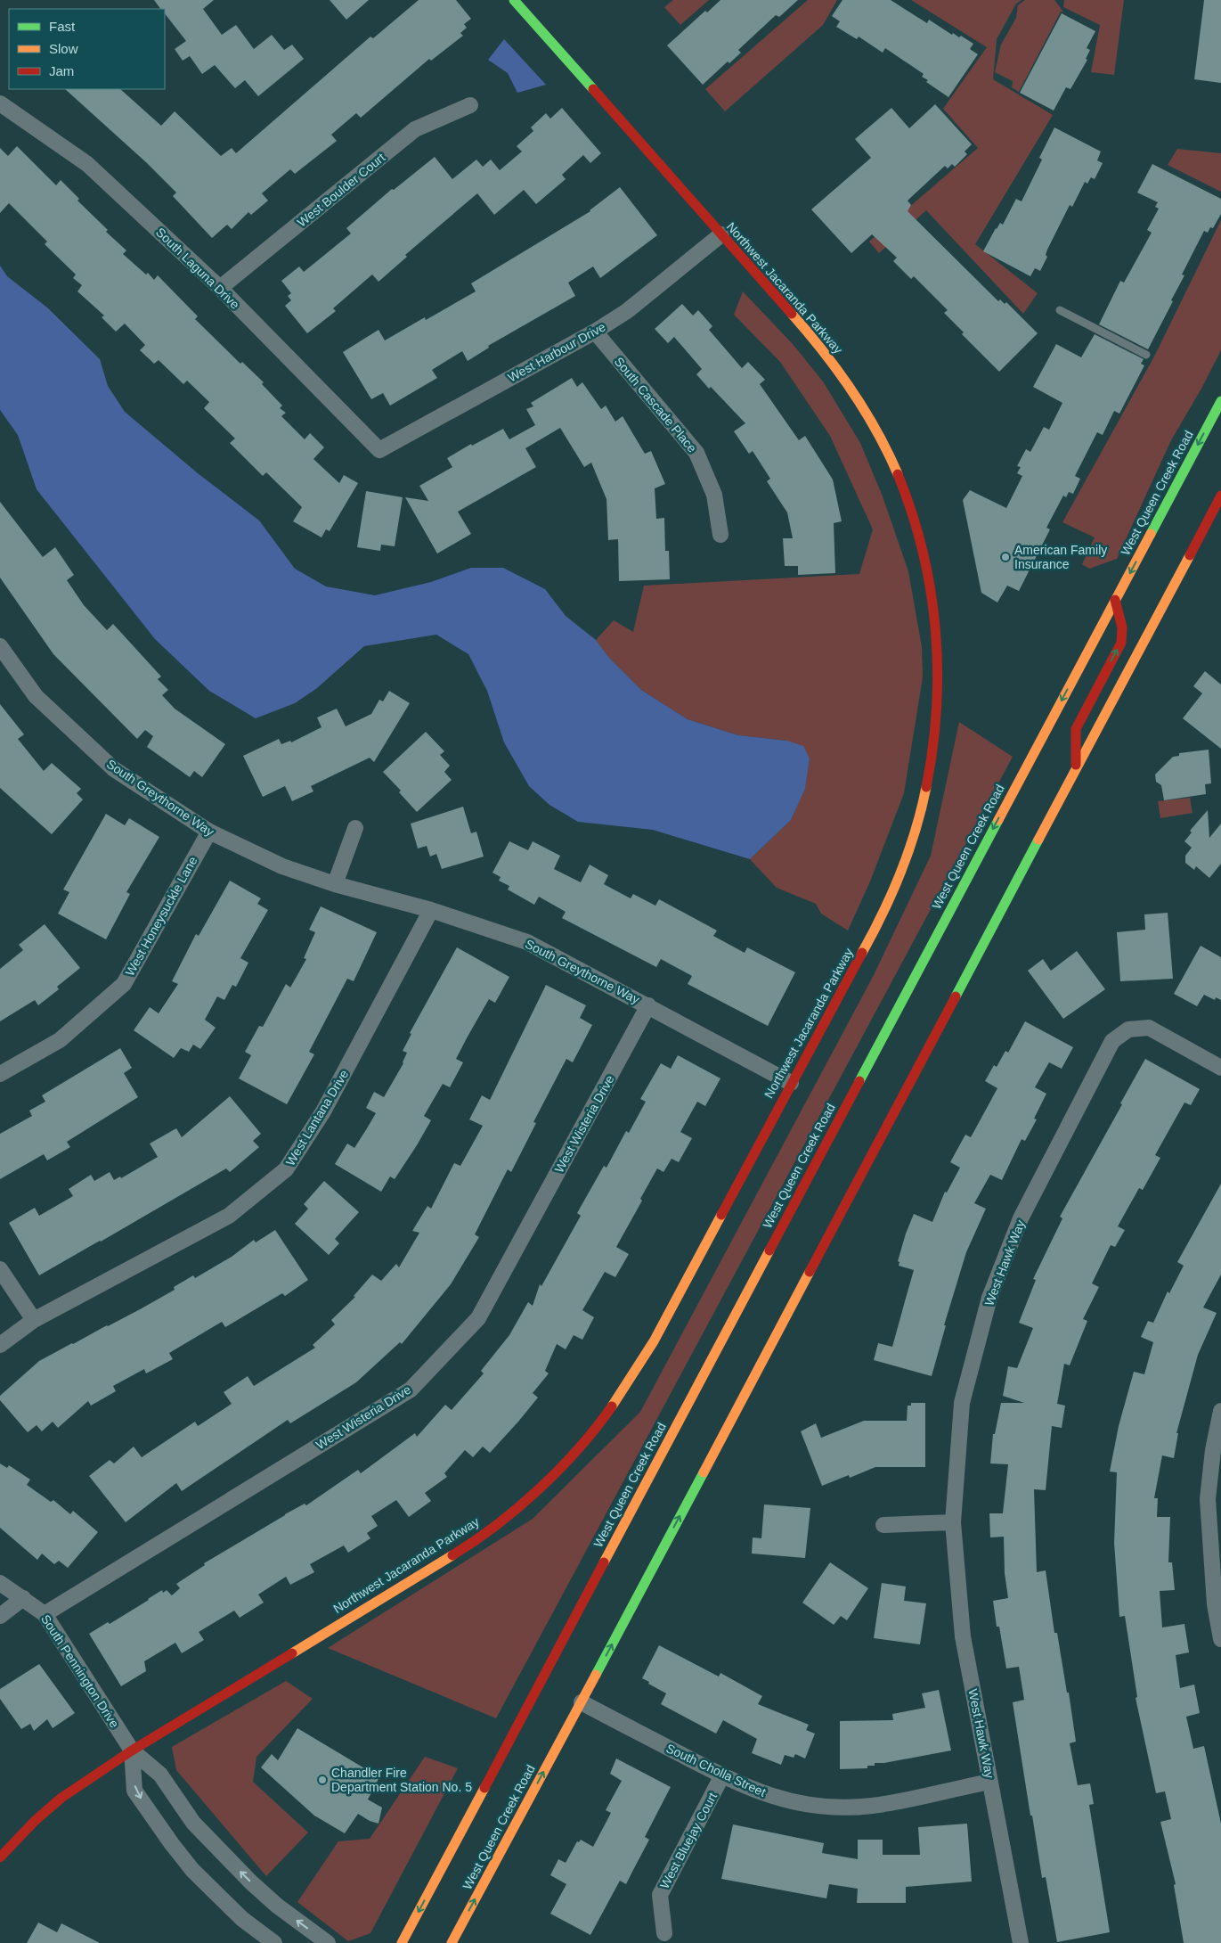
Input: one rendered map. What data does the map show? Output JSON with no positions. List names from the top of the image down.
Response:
{
  "streets": {
    "main road": ["Northwest Jacaranda Parkway", "West Queen Creek Road"],
    "street": [
      "West Boulder Court",
      "South Laguna Drive",
      "West Harbour Drive",
      "South Cascade Place",
      "South Greythorne Way",
      "West Honeysuckle Lane",
      "West Lantana Drive",
      "West Wisteria Drive",
      "West Hawk Way",
      "South Pennington Drive",
      "South Cholla Street",
      "West Bluejay Court"
    ]
  },
  "crossings": [
    ["West Boulder Court", "South Laguna Drive"],
    ["South Laguna Drive", "West Harbour Drive"],
    ["Northwest Jacaranda Parkway", "West Harbour Drive"],
    ["Northwest Jacaranda Parkway", "South Greythorne Way"],
    ["Northwest Jacaranda Parkway", "South Pennington Drive"],
    ["West Harbour Drive", "South Cascade Place"],
    ["West Queen Creek Road", "South Cholla Street"],
    ["South Greythorne Way", "West Honeysuckle Lane"],
    ["South Greythorne Way", "West Lantana Drive"],
    ["South Greythorne Way", "West Wisteria Drive"],
    ["West Wisteria Drive", "South Pennington Drive"],
    ["West Hawk Way", "South Cholla Street"],
    ["South Cholla Street", "West Bluejay Court"]
  ],
  "places": ["American Family Insurance", "Chandler Fire Department Station No. 5"],
  "legend": ["Fast", "Slow", "Jam"]
}
